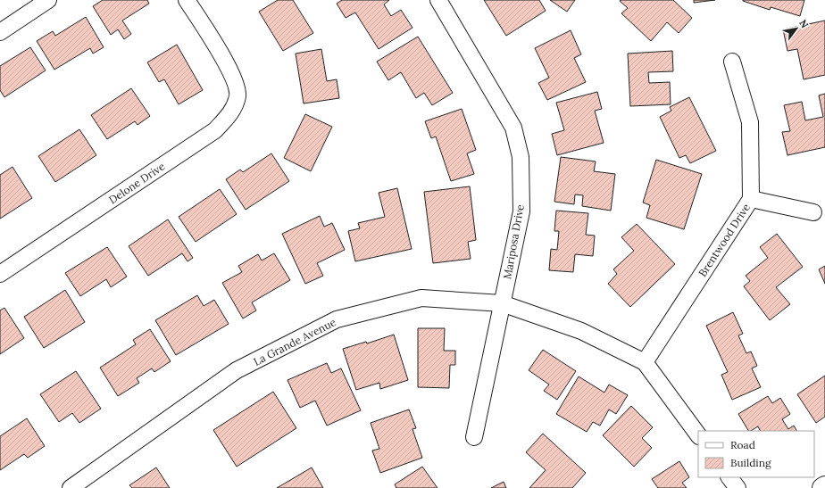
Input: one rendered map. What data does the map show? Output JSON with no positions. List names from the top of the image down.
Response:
{
  "streets": {
    "street": [
      "Delone Drive",
      "Brentwood Drive",
      "Mariposa Drive",
      "La Grande Avenue"
    ]
  },
  "crossings": [
    ["Brentwood Drive", "La Grande Avenue"],
    ["Mariposa Drive", "La Grande Avenue"]
  ],
  "legend": ["Road", "Building"],
  "north": "top right"
}
